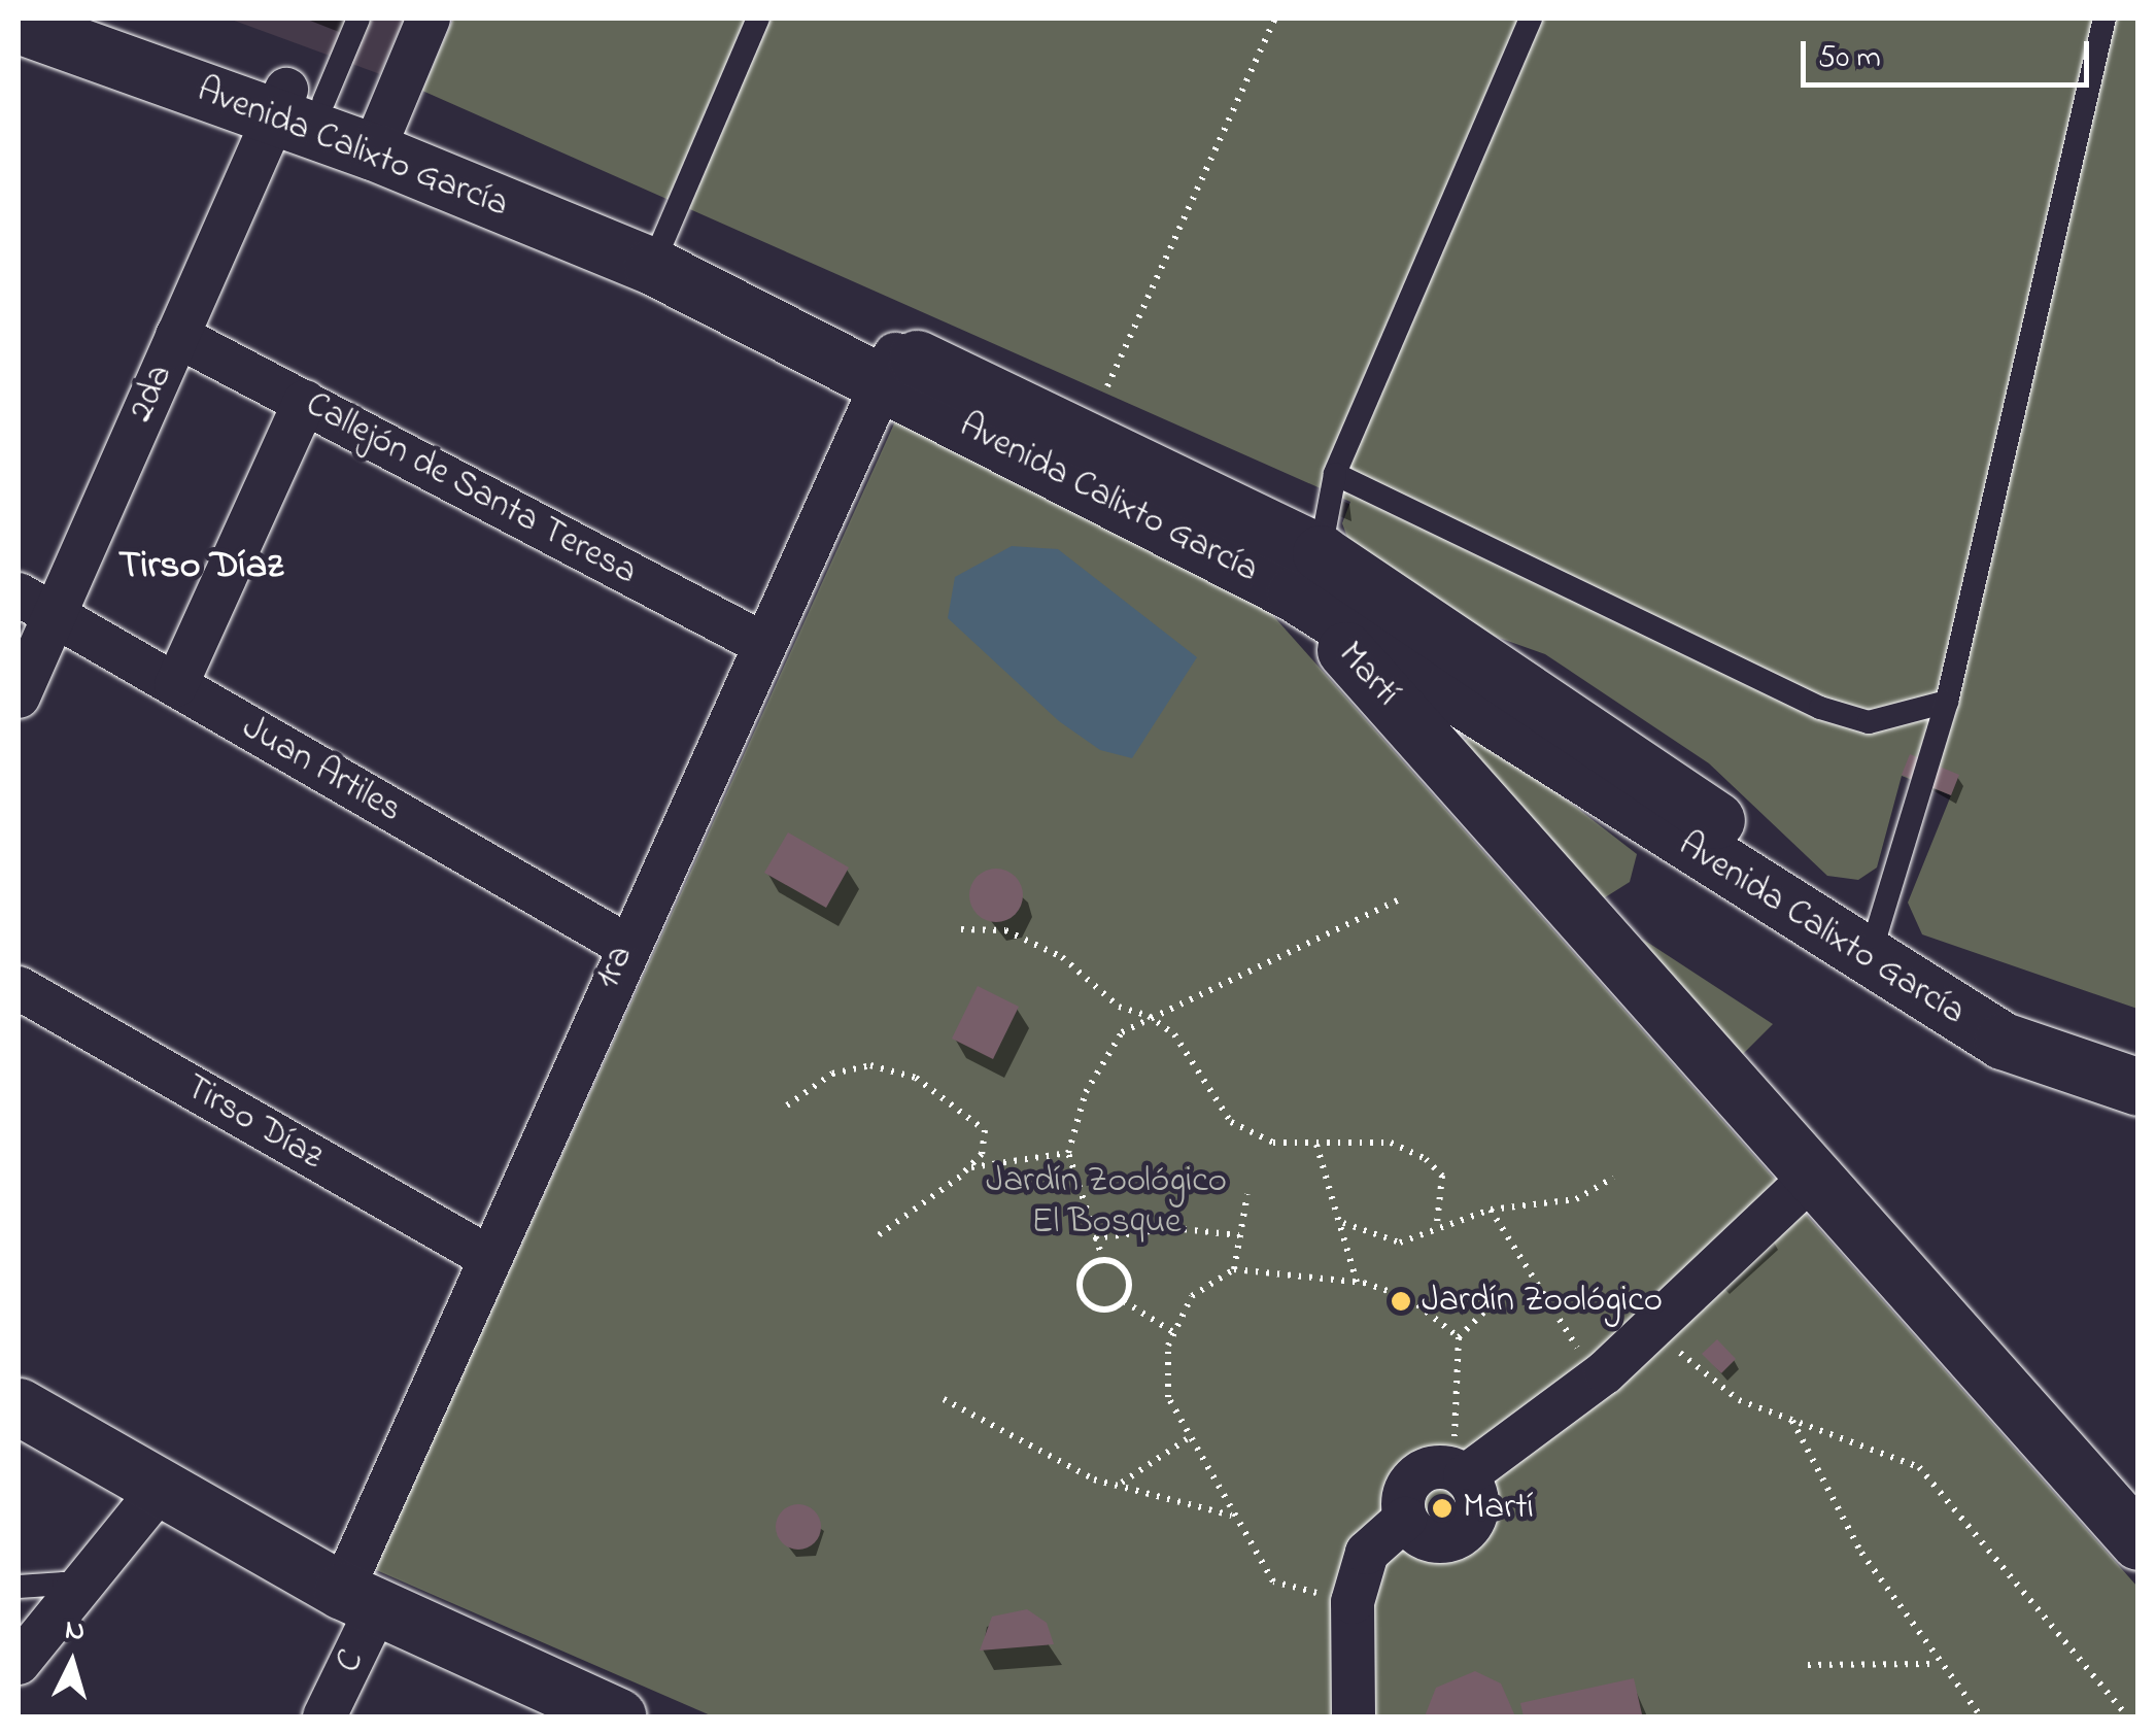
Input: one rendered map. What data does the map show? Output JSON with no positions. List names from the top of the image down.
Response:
{
  "streets": {
    "main road": ["Avenida Calixto García", "Martí"],
    "street": [
      "2da",
      "Callejón de Santa Teresa",
      "Juan Artiles",
      "1ra",
      "Tirso Díaz",
      "C"
    ]
  },
  "crossings": [
    ["Avenida Calixto García", "2da"],
    ["Avenida Calixto García", "Martí"],
    ["Avenida Calixto García", "1ra"],
    ["2da", "Callejón de Santa Teresa"],
    ["2da", "Juan Artiles"],
    ["Callejón de Santa Teresa", "1ra"],
    ["Juan Artiles", "1ra"],
    ["1ra", "Tirso Díaz"],
    ["1ra", "C"]
  ],
  "districts": ["Tirso Díaz"],
  "parks": ["Jardín Zoológico El Bosque"],
  "places": ["Jardín Zoológico", "Martí"],
  "scale_bar": "50 m",
  "north": "top"
}
